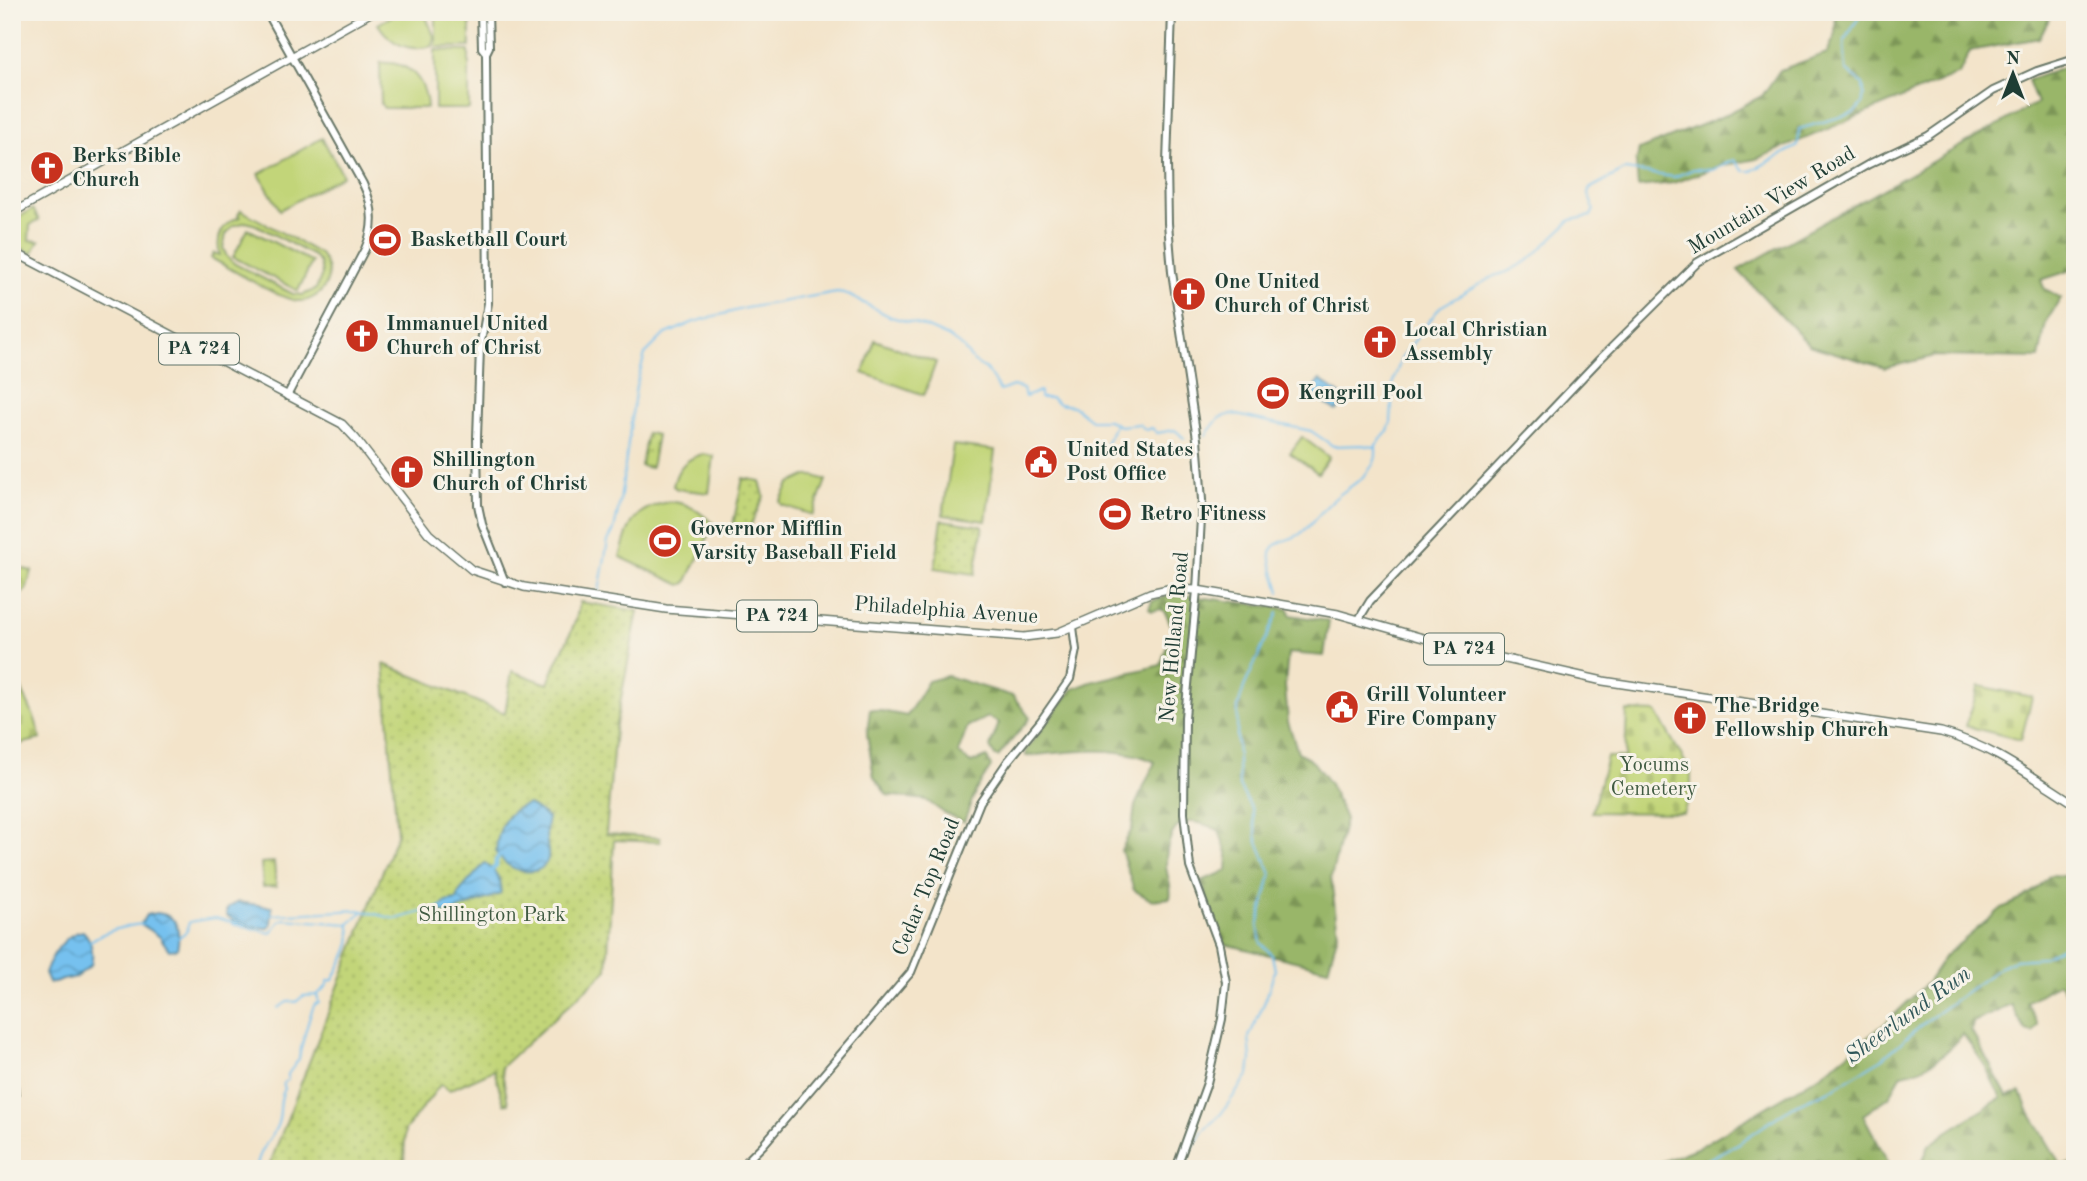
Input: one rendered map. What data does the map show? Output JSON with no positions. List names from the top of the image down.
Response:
{
  "streets": {
    "main road": ["PA 724", "Philadelphia Avenue"],
    "street": ["Mountain View Road", "New Holland Road", "Cedar Top Road"]
  },
  "crossings": [
    ["Mountain View Road", "Philadelphia Avenue"],
    ["Philadelphia Avenue", "New Holland Road"],
    ["Philadelphia Avenue", "Cedar Top Road"]
  ],
  "water": ["Sheerlund Run"],
  "parks": ["Yocums Cemetery", "Shillington Park"],
  "places": {
    "church": [
      "Berks Bible Church",
      "One United Church of Christ",
      "Immanuel United Church of Christ",
      "Local Christian Assembly",
      "Shillington Church of Christ",
      "The Bridge Fellowship Church"
    ],
    "sports": [
      "Basketball Court",
      "Kengrill Pool",
      "Retro Fitness",
      "Governor Mifflin Varsity Baseball Field"
    ],
    "public building": ["United States Post Office", "Grill Volunteer Fire Company"]
  },
  "north": "top"
}
